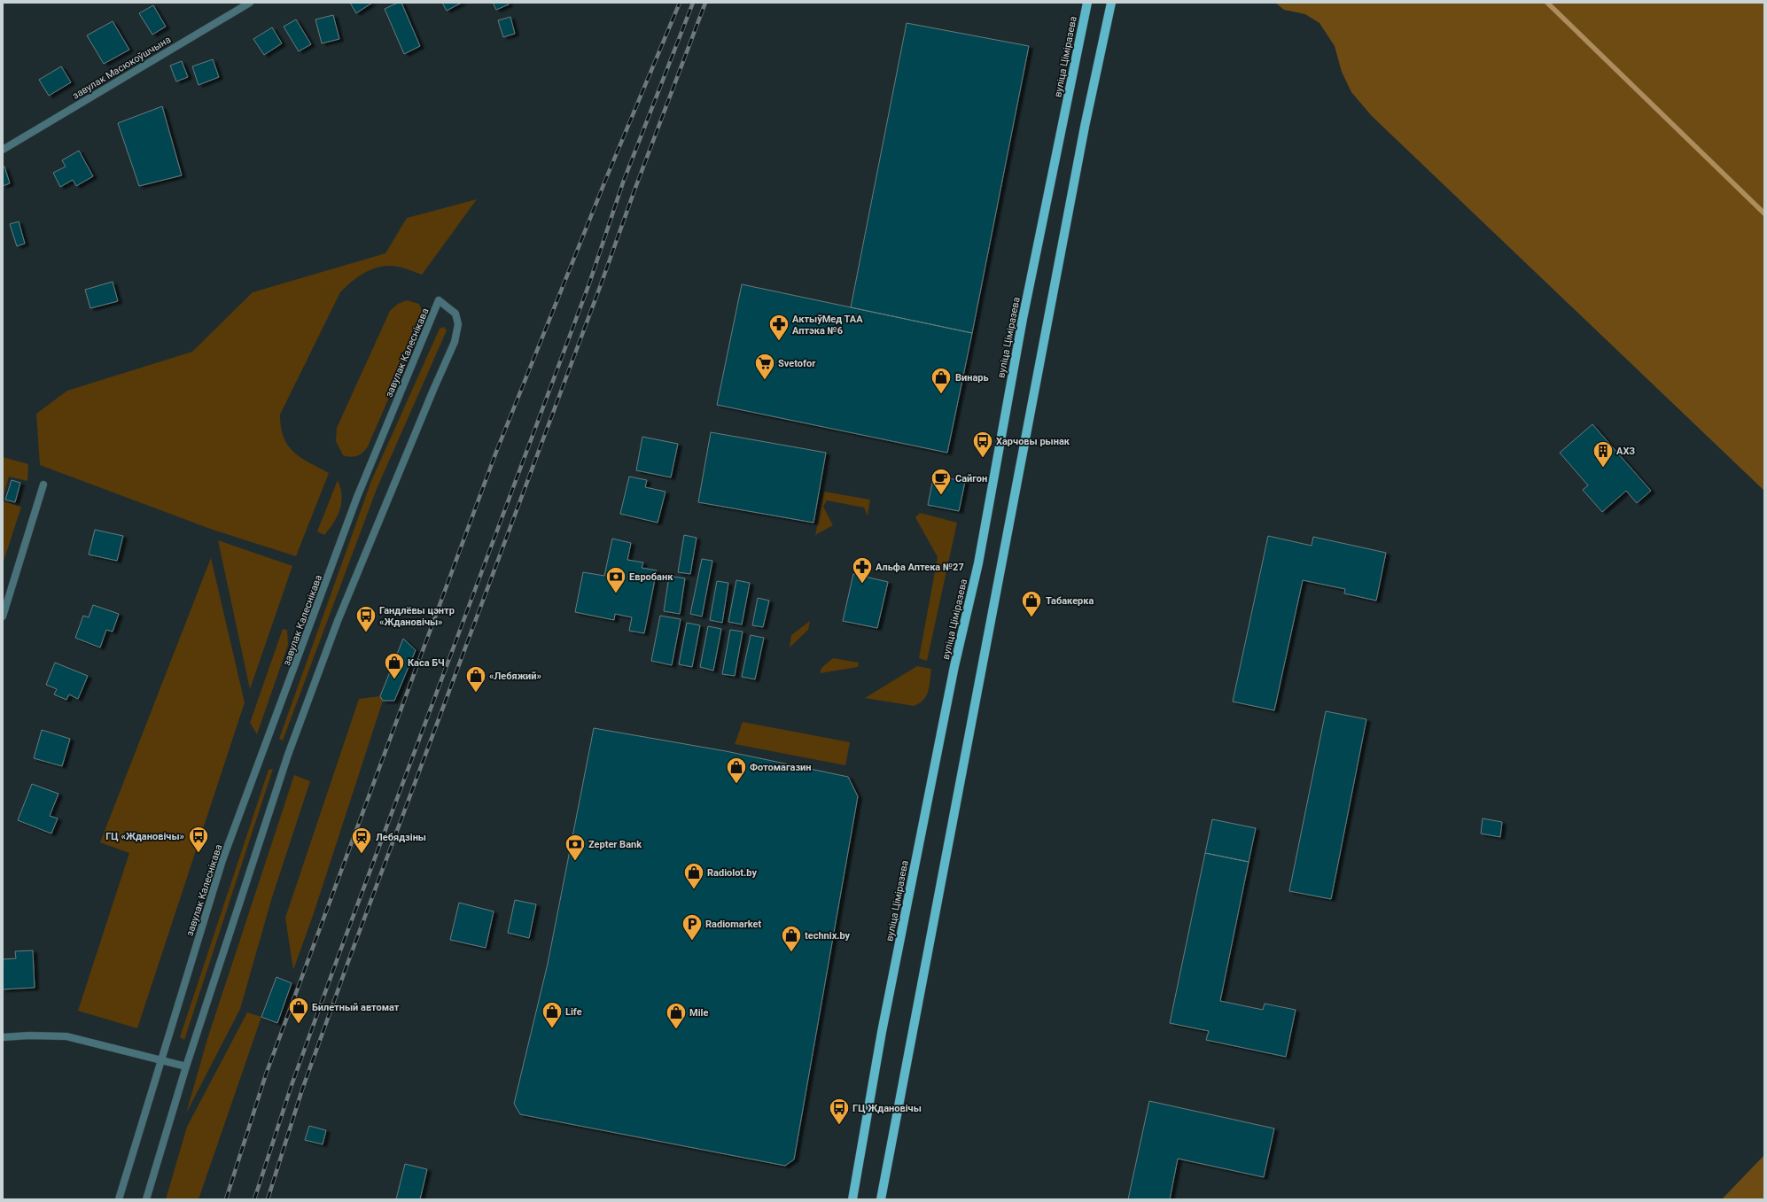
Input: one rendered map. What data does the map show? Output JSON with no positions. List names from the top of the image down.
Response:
{
  "streets": {
    "main road": ["вуліца Ціміразева"],
    "street": ["завулак Масюкоўшчына", "завулак Калеснікава"]
  },
  "places": {
    "pharmacy": ["АктыўМед ТАА Аптэка №6", "Альфа Аптека №27"],
    "supermarket": ["Svetofor"],
    "shop": [
      "Винарь",
      "Табакерка",
      "Каса БЧ",
      "«Лебяжий»",
      "Фотомагазин",
      "Radiolot.by",
      "technix.by",
      "Билетный автомат",
      "Life",
      "Mile"
    ],
    "bus stop": [
      "Харчовы рынак",
      "Гандлёвы цэнтр «Ждановічы»",
      "ГЦ «Ждановічы»",
      "ГЦ Ждановічы"
    ],
    "building": ["АХЗ"],
    "cafe": ["Сайгон"],
    "bank": ["Евробанк", "Zepter Bank"],
    "station": ["Лебядзіны"],
    "parking": ["Radiomarket"]
  }
}
